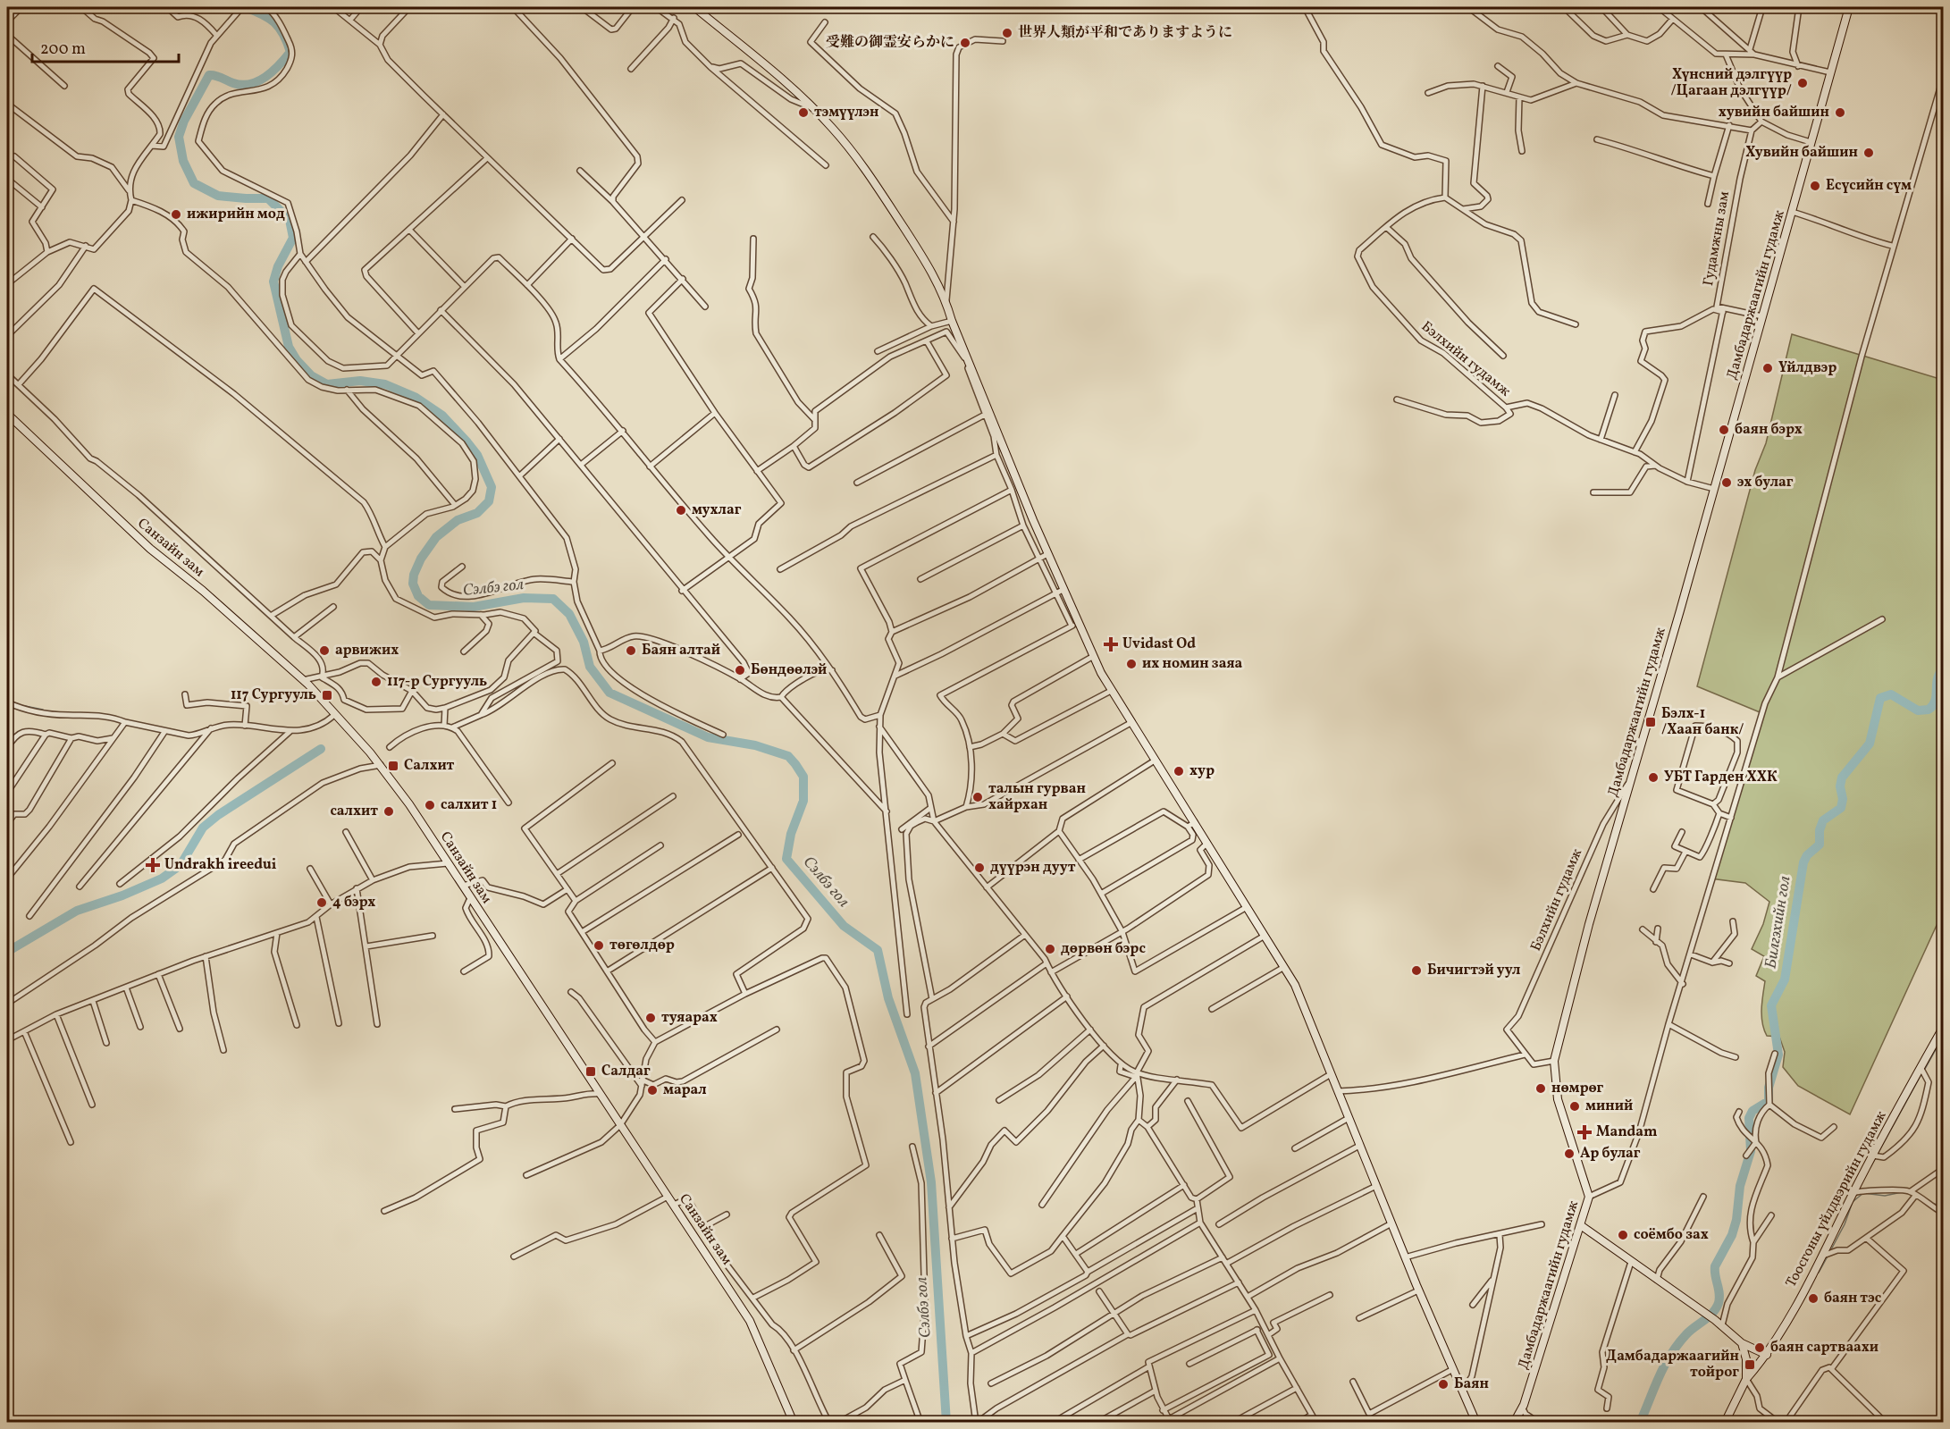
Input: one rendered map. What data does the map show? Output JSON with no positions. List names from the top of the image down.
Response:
{
  "streets": {
    "main road": ["Дамбадаржаагийн гудамж", "Санзайн зам", "Тоосгоны үйлдвэрийн гудамж"],
    "street": ["Гудамжны зам", "Бэлхийн гудамж"]
  },
  "crossings": [
    ["Гудамжны зам", "Дамбадаржаагийн гудамж"],
    ["Дамбадаржаагийн гудамж", "Бэлхийн гудамж"]
  ],
  "water": ["Сэлбэ гол", "Билгэхийн гол"],
  "places": {
    "other": [
      "世界人類が平和でありますように",
      "受難の御霊安らかに",
      "Хүнсний дэлгүүр /Цагаан дэлгүүр/",
      "тэмүүлэн",
      "хувийн байшин",
      "Хувийн байшин",
      "Есүсийн сүм",
      "ижирийн мод",
      "Үйлдвэр",
      "баян бэрх",
      "эх булаг",
      "мухлаг",
      "арвижих",
      "Баян алтай",
      "их номин заяа",
      "Бөндөөлэй",
      "117-р Сургууль",
      "хур",
      "УБТ Гарден ХХК",
      "талын гурван хайрхан",
      "салхит 1",
      "салхит",
      "дүүрэн дуут",
      "4 бэрх",
      "төгөлдөр",
      "дөрвөн бэрс",
      "Бичигтэй уул",
      "туяарах",
      "нөмрөг",
      "марал",
      "миний",
      "Ар булаг",
      "соёмбо зах",
      "баян тэс",
      "баян сартваахи",
      "Баян"
    ],
    "health": ["Uvidast Od", "Undrakh ireedui", "Mandam"],
    "transit": [
      "117 Сургууль",
      "Бэлх-1 /Хаан банк/",
      "Салхит",
      "Салдаг",
      "Дамбадаржаагийн тойрог"
    ]
  },
  "scale_bar": "200 m"
}
